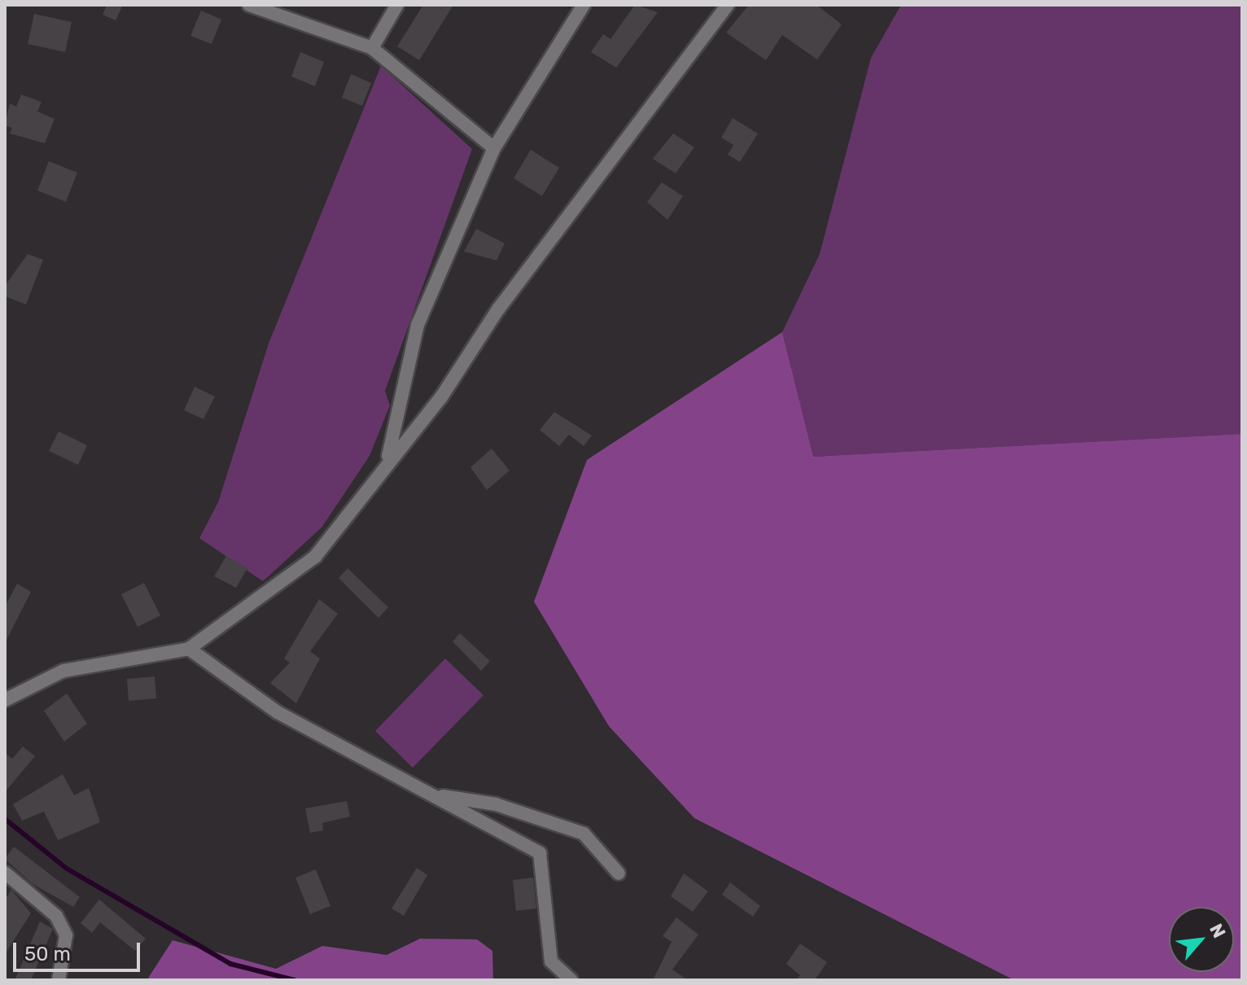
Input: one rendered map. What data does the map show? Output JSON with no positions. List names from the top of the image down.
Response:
{
  "scale_bar": "50 m",
  "north": "top right"
}
